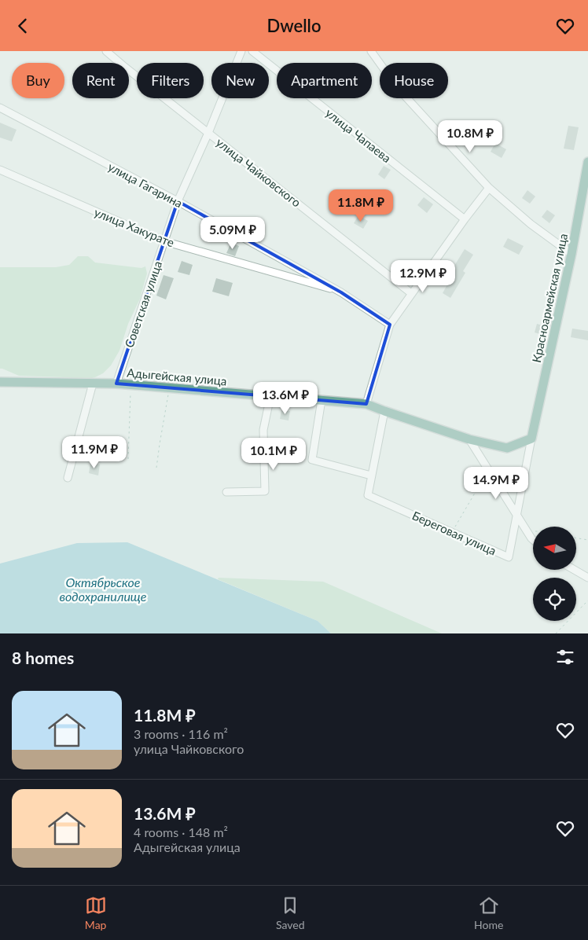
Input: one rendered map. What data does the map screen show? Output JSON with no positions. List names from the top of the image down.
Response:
{
  "streets": {
    "main road": ["Красноармейская улица", "Адыгейская улица"],
    "street": [
      "улица Чапаева",
      "улица Чайковского",
      "улица Гагарина",
      "улица Хакурате",
      "Советская улица",
      "Береговая улица"
    ]
  },
  "crossings": [
    ["улица Чайковского", "Советская улица"],
    ["улица Гагарина", "улица Хакурате"],
    ["улица Гагарина", "Советская улица"],
    ["улица Хакурате", "Советская улица"],
    ["Красноармейская улица", "Адыгейская улица"],
    ["Красноармейская улица", "Береговая улица"],
    ["Советская улица", "Адыгейская улица"],
    ["Адыгейская улица", "Береговая улица"]
  ],
  "water": ["Октябрьское водохранилище"],
  "north": "left",
  "page": {
    "header": "Dwello",
    "chip": [
      "Buy",
      "Rent",
      "Filters",
      "New",
      "Apartment",
      "House"
    ],
    "price": [
      "10.8M ₽",
      "11.8M ₽",
      "5.09M ₽",
      "12.9M ₽",
      "13.6M ₽",
      "11.9M ₽",
      "10.1M ₽",
      "14.9M ₽"
    ],
    "heading": "8 homes",
    "list": [
      {
        "name": "11.8M ₽",
        "note": "3 rooms · 116 m² · улица Чайковского"
      },
      {
        "name": "13.6M ₽",
        "note": "4 rooms · 148 m² · Адыгейская улица"
      }
    ],
    "tabs": ["Map", "Saved", "Home"]
  }
}
